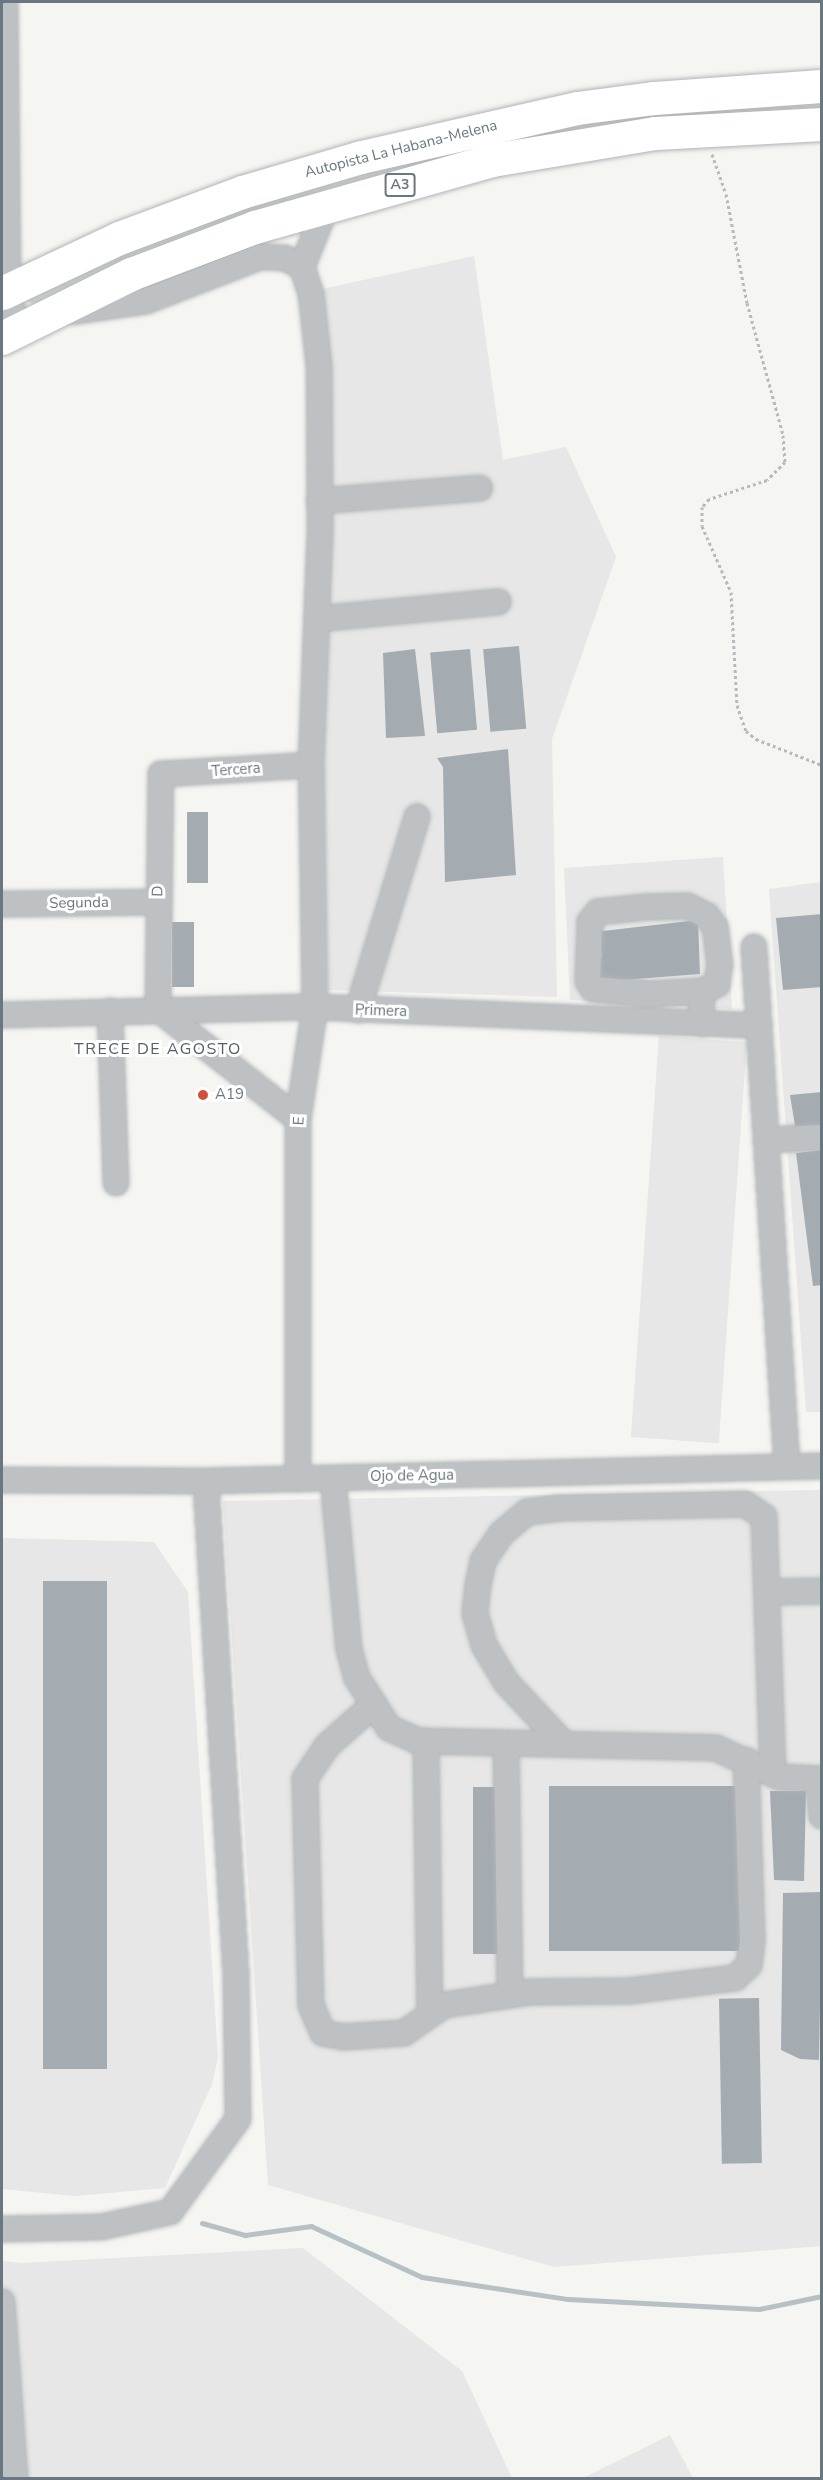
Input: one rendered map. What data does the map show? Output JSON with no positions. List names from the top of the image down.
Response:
{
  "streets": {
    "highway": ["Autopista La Habana-Melena", "A3"],
    "street": [
      "Tercera",
      "D",
      "Segunda",
      "Primera",
      "E",
      "Ojo de Agua"
    ]
  },
  "crossings": [
    ["Tercera", "D"],
    ["Tercera", "E"],
    ["D", "Segunda"],
    ["D", "Primera"],
    ["Primera", "E"],
    ["E", "Ojo de Agua"]
  ],
  "districts": ["TRECE DE AGOSTO"],
  "places": ["A19"]
}
